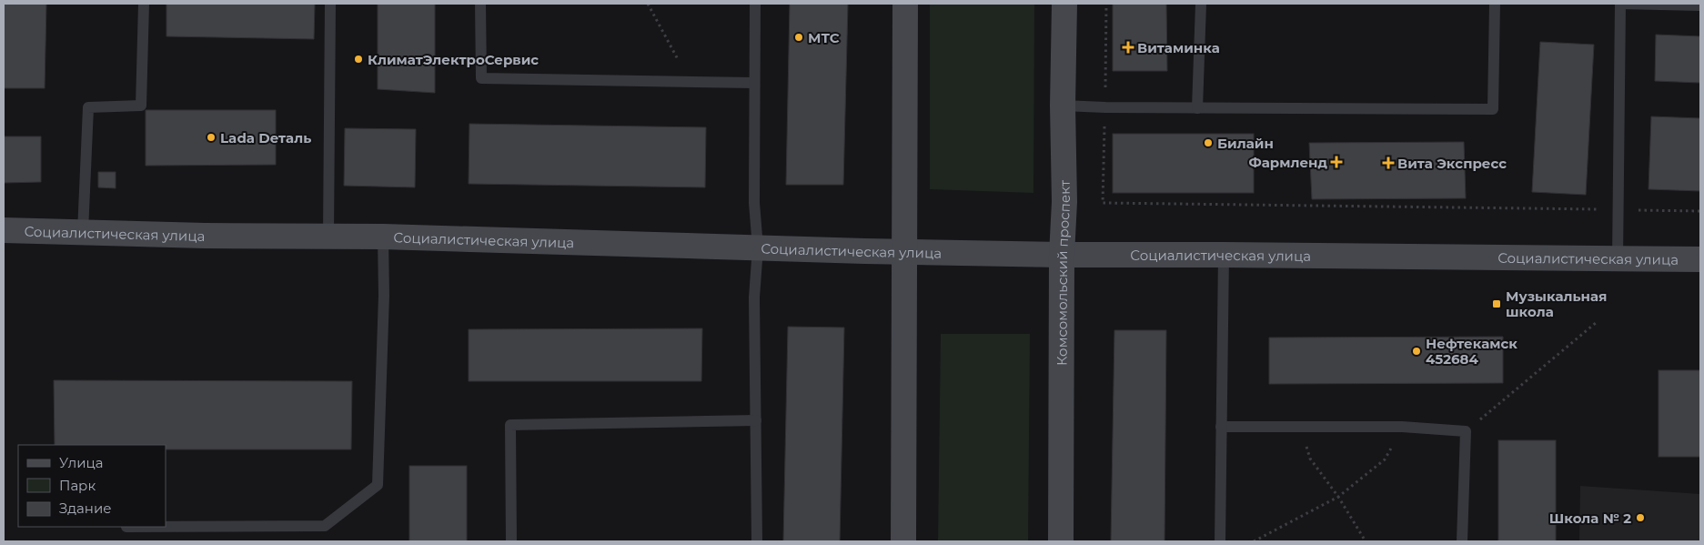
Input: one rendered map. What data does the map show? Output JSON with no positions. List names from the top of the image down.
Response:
{
  "streets": {
    "main road": ["Социалистическая улица", "Комсомольский проспект"]
  },
  "crossings": [
    ["Социалистическая улица", "Комсомольский проспект"]
  ],
  "places": {
    "other": [
      "МТС",
      "КлиматЭлектроСервис",
      "Lada Dеталь",
      "Билайн",
      "Нефтекамск 452684",
      "Школа № 2"
    ],
    "health": ["Витаминка", "Фармленд", "Вита Экспресс"],
    "transit": ["Музыкальная школа"]
  },
  "legend": ["Улица", "Парк", "Здание"]
}
